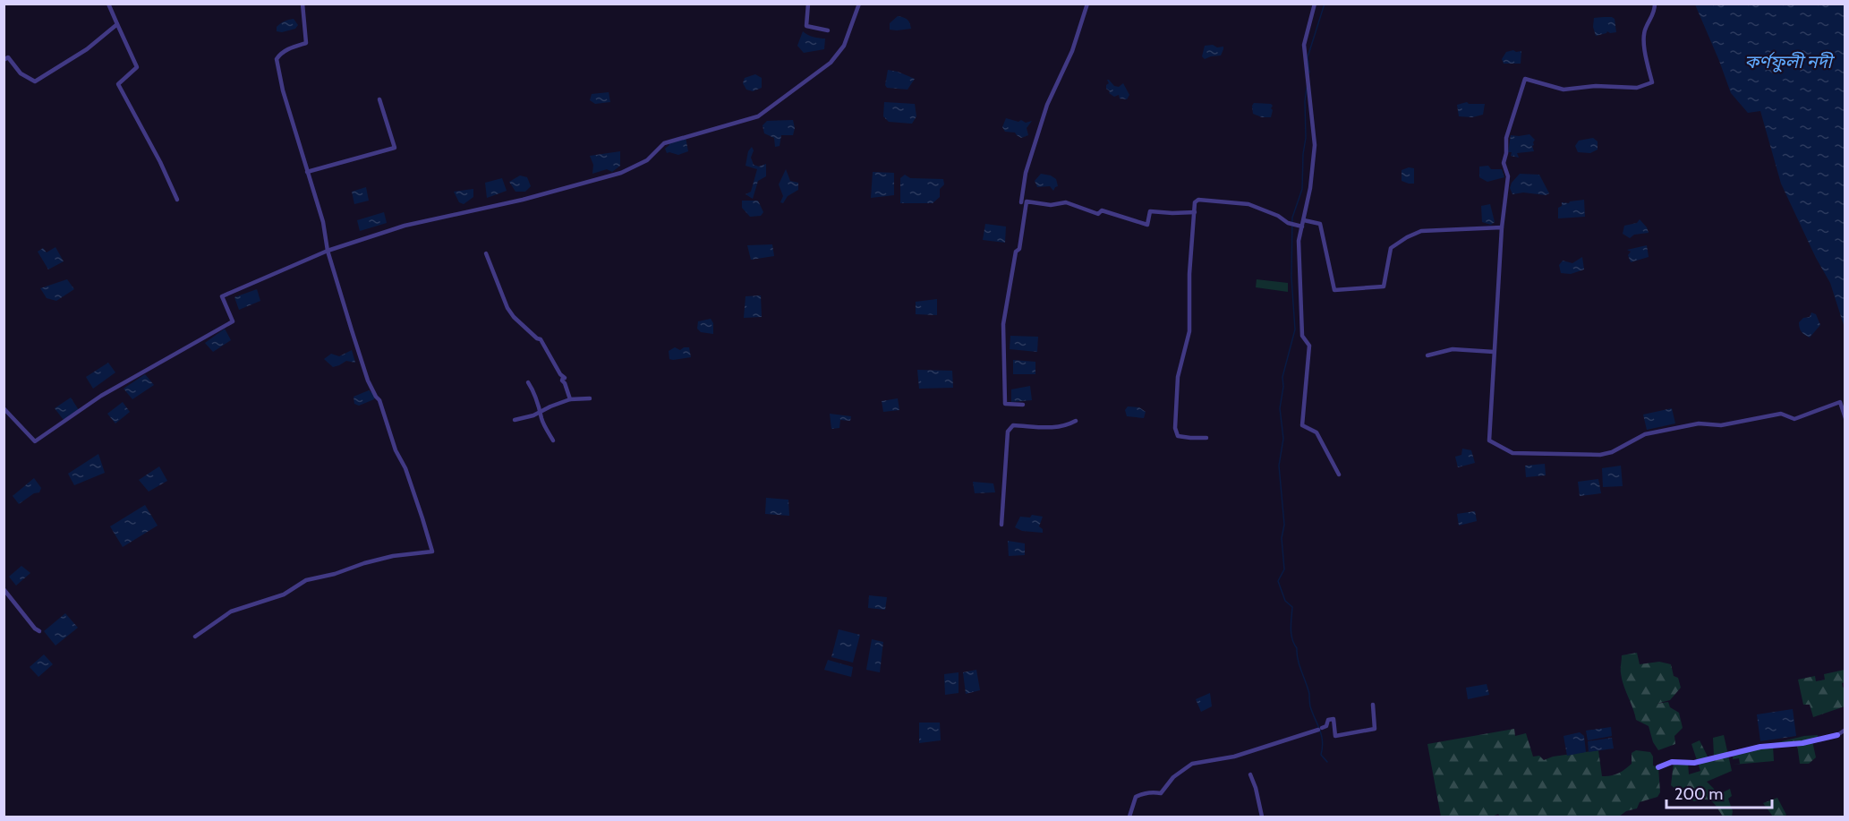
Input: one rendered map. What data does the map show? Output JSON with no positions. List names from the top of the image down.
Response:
{
  "water": ["কর্ণফুলী নদী"],
  "scale_bar": "200 m"
}
